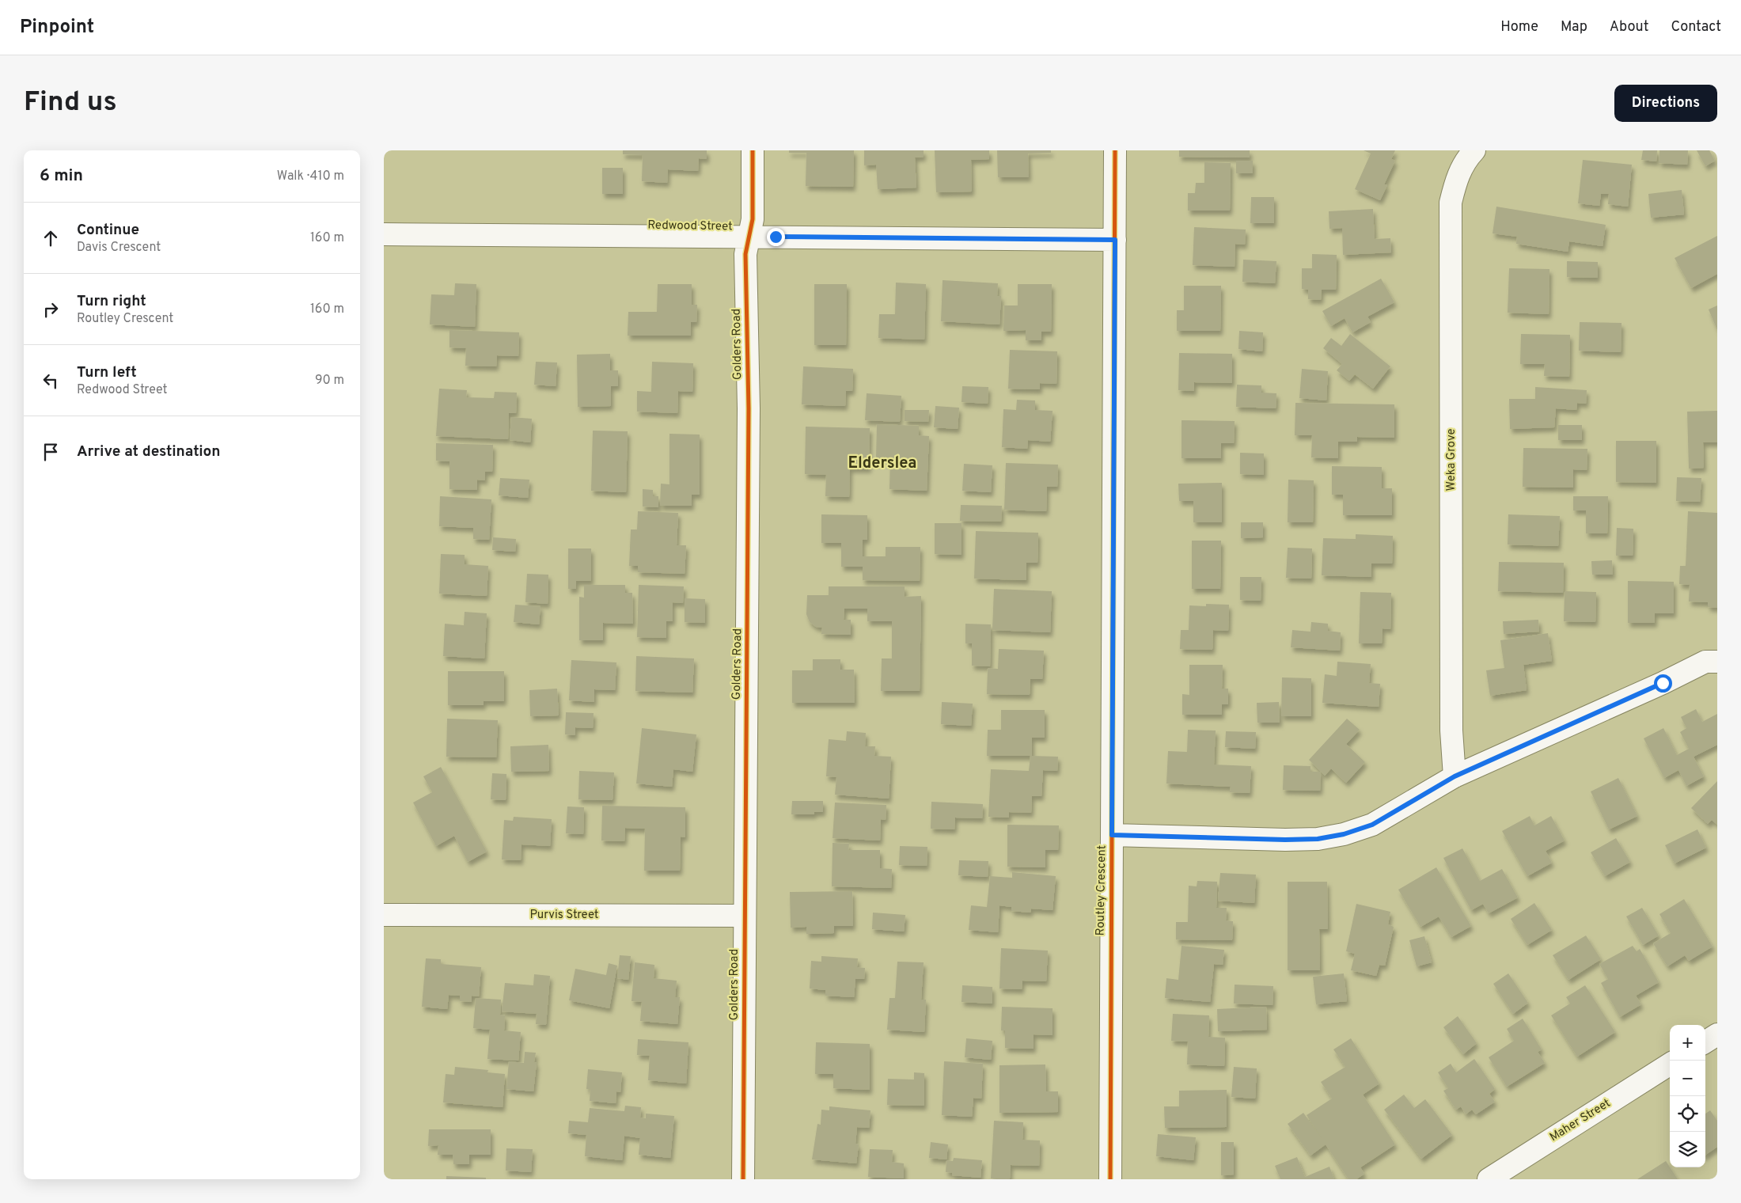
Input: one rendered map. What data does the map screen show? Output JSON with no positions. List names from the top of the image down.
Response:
{
  "streets": {
    "street": [
      "Redwood Street",
      "Golders Road",
      "Weka Grove",
      "Routley Crescent",
      "Purvis Street",
      "Maher Street"
    ]
  },
  "crossings": [
    ["Redwood Street", "Golders Road"],
    ["Redwood Street", "Routley Crescent"],
    ["Golders Road", "Purvis Street"]
  ],
  "districts": ["Elderslea"],
  "page": {
    "header": "Pinpoint",
    "nav": [
      "Home",
      "Map",
      "About",
      "Contact"
    ],
    "buttons": "Directions",
    "title": "Find us",
    "heading": ["6 min", "Walk · 410 m"],
    "list": [
      ["Continue", "Davis Crescent", "160 m"],
      ["Turn right", "Routley Crescent", "160 m"],
      ["Turn left", "Redwood Street", "90 m"],
      "Arrive at destination"
    ],
    "map_buttons": ["+", "−"]
  }
}
